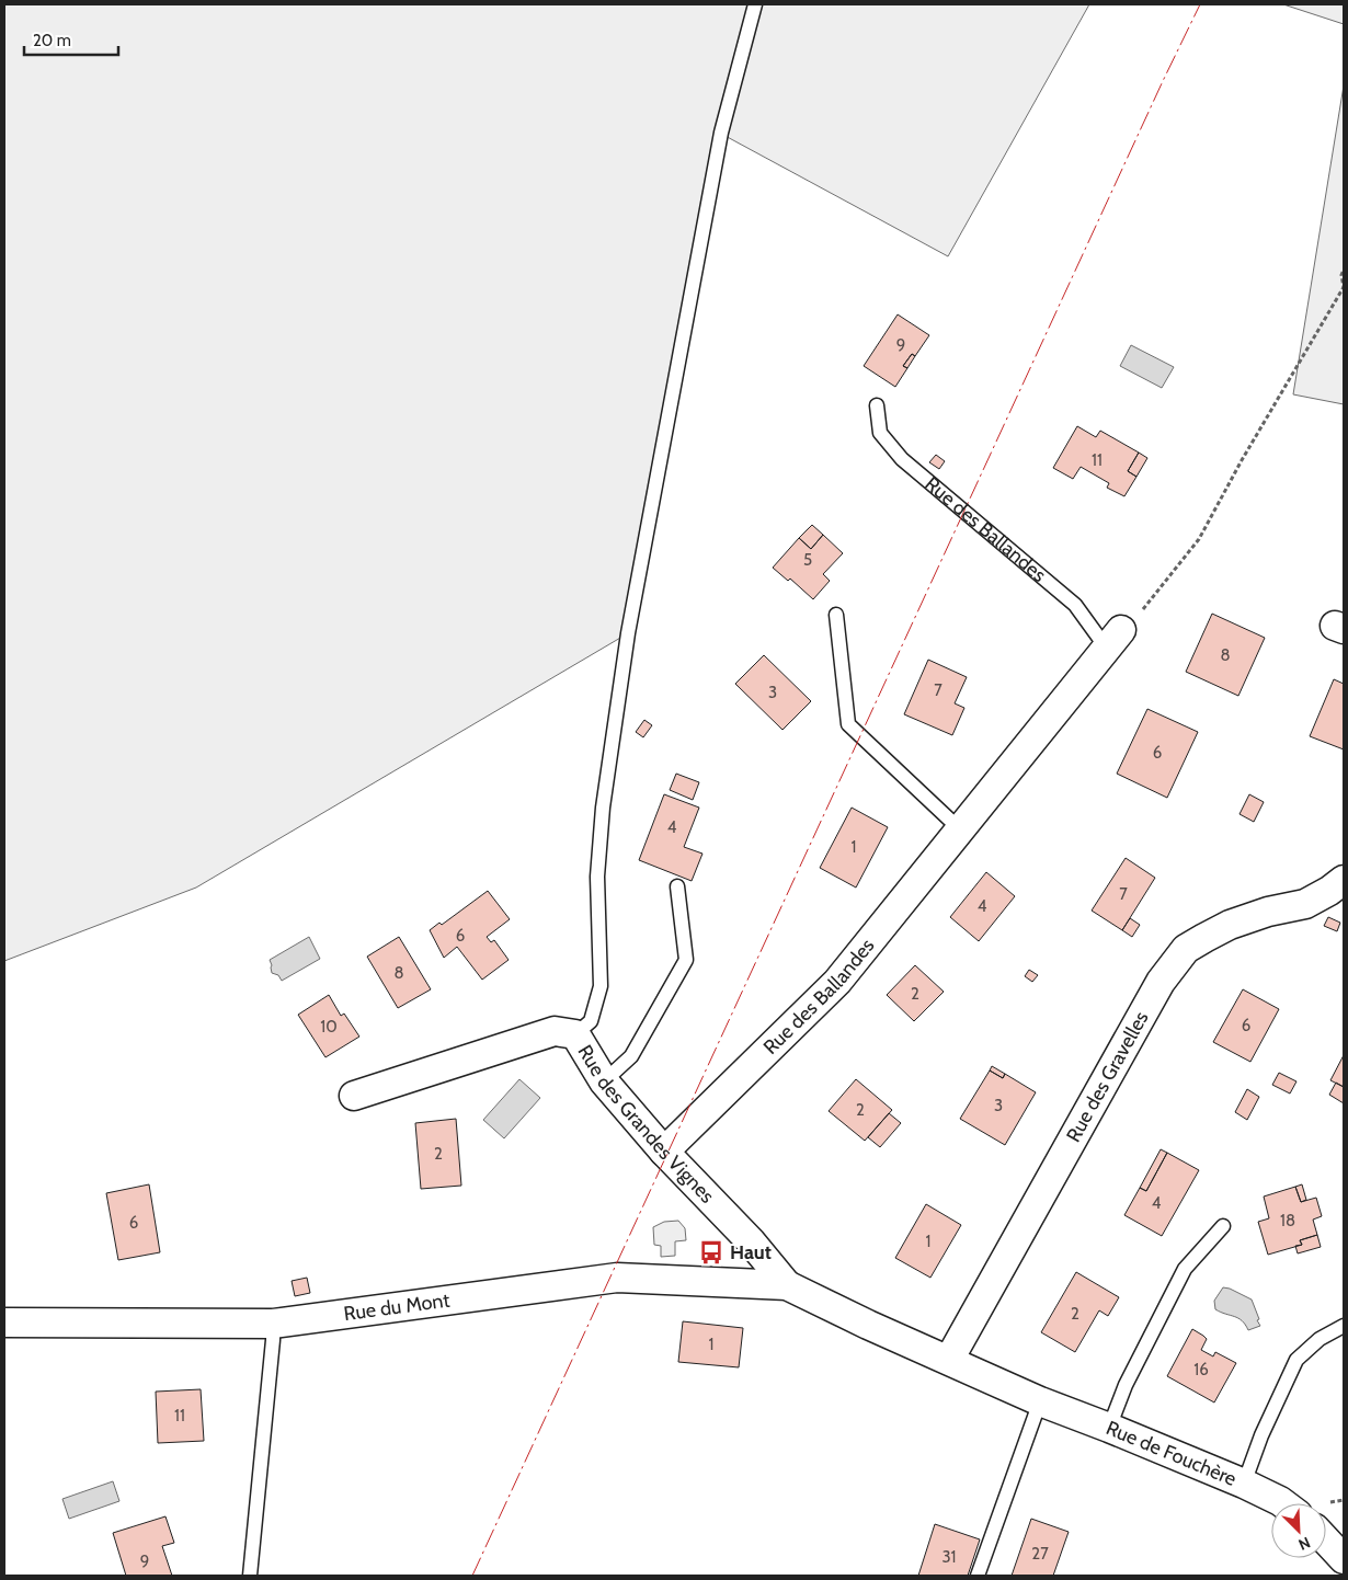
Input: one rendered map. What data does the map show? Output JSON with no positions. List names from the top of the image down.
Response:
{
  "streets": {
    "street": [
      "Rue des Ballandes",
      "Rue des Gravelles",
      "Rue des Grandes Vignes",
      "Rue du Mont",
      "Rue de Fouchère"
    ]
  },
  "crossings": [
    ["Rue des Ballandes", "Rue des Grandes Vignes"],
    ["Rue des Gravelles", "Rue de Fouchère"],
    ["Rue des Grandes Vignes", "Rue du Mont"],
    ["Rue des Grandes Vignes", "Rue de Fouchère"],
    ["Rue du Mont", "Rue de Fouchère"]
  ],
  "places": {
    "bus stop": ["Haut"]
  },
  "house_numbers": [
    "9",
    "11",
    "5",
    "8",
    "7",
    "3",
    "6",
    "4",
    "1",
    "7",
    "4",
    "6",
    "8",
    "2",
    "6",
    "10",
    "3",
    "2",
    "2",
    "4",
    "18",
    "6",
    "1",
    "2",
    "1",
    "16",
    "11",
    "27",
    "31",
    "9"
  ],
  "scale_bar": "20 m",
  "north": "bottom right"
}
